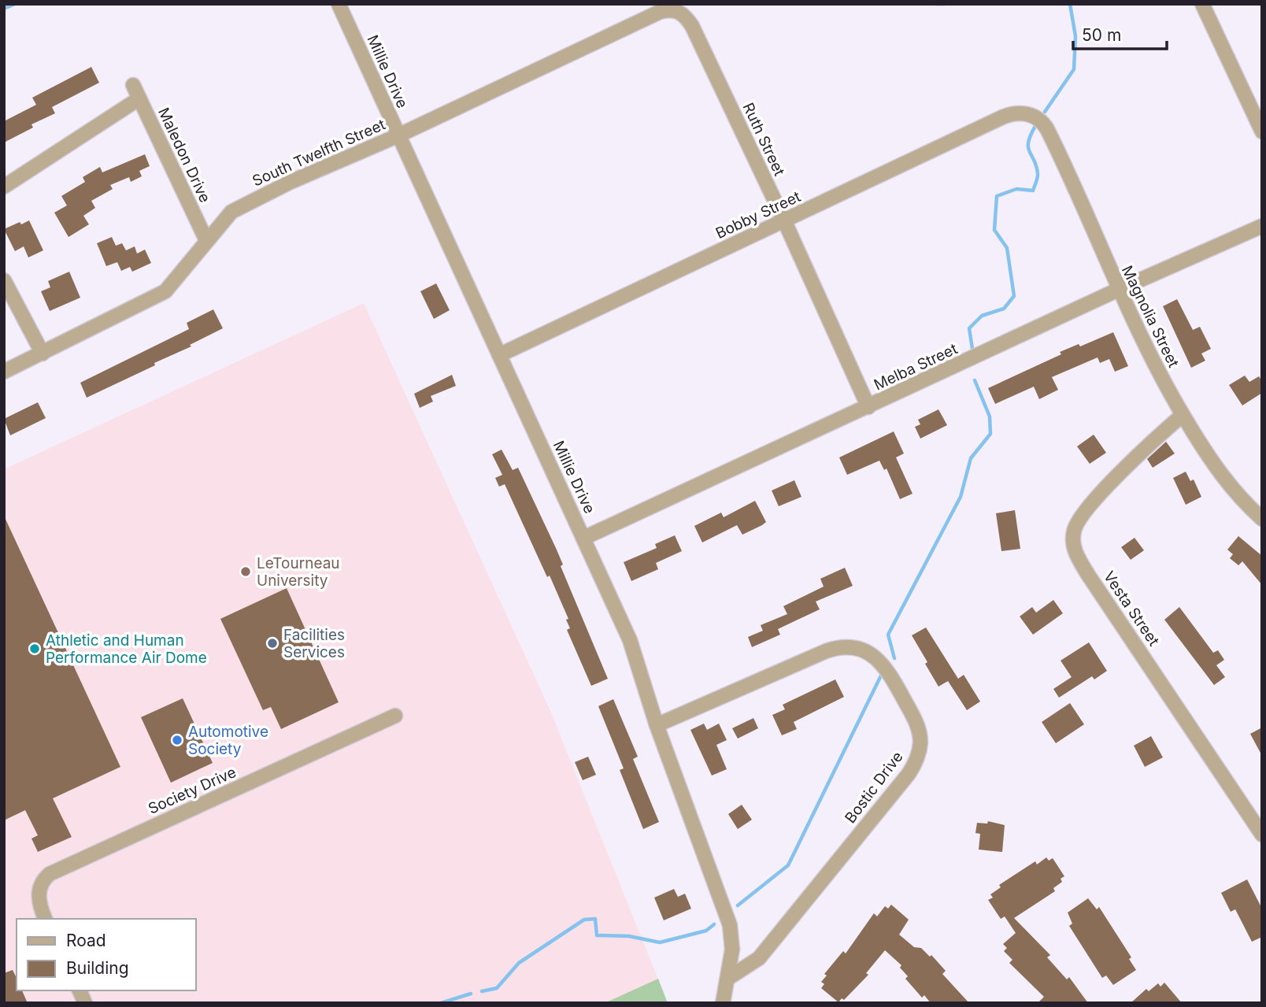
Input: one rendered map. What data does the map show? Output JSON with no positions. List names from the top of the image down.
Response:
{
  "streets": {
    "street": [
      "Millie Drive",
      "Ruth Street",
      "South Twelfth Street",
      "Maledon Drive",
      "Bobby Street",
      "Magnolia Street",
      "Melba Street",
      "Vesta Street",
      "Bostic Drive",
      "Society Drive"
    ]
  },
  "crossings": [
    ["Millie Drive", "South Twelfth Street"],
    ["Millie Drive", "Bobby Street"],
    ["Millie Drive", "Melba Street"],
    ["Millie Drive", "Bostic Drive"],
    ["Ruth Street", "South Twelfth Street"],
    ["Ruth Street", "Bobby Street"],
    ["Ruth Street", "Melba Street"],
    ["South Twelfth Street", "Maledon Drive"],
    ["Bobby Street", "Magnolia Street"],
    ["Magnolia Street", "Melba Street"],
    ["Magnolia Street", "Vesta Street"]
  ],
  "places": [
    "LeTourneau University",
    "Facilities Services",
    "Athletic and Human Performance Air Dome",
    "Automotive Society"
  ],
  "legend": ["Road", "Building"],
  "scale_bar": "50 m"
}
